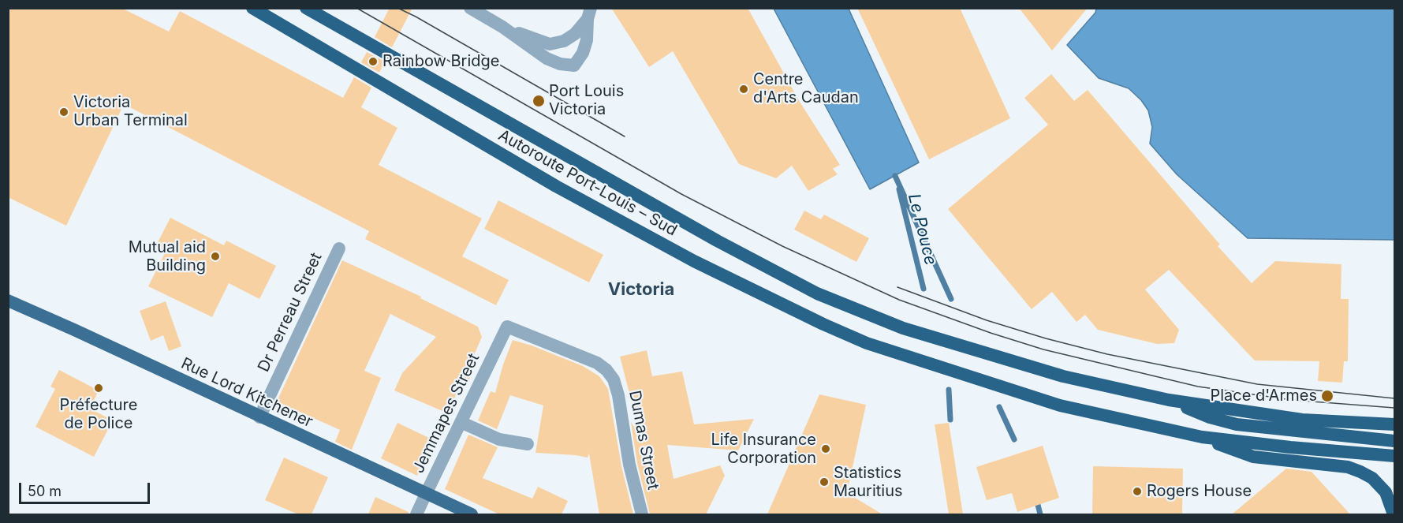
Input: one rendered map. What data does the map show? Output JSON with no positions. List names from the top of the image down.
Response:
{
  "streets": {
    "highway": ["Autoroute Port-Louis – Sud"],
    "main road": ["Rue Lord Kitchener"],
    "street": ["Dr Perreau Street", "Jemmapes Street", "Dumas Street"]
  },
  "crossings": [
    ["Dr Perreau Street", "Rue Lord Kitchener"],
    ["Rue Lord Kitchener", "Jemmapes Street"],
    ["Jemmapes Street", "Dumas Street"]
  ],
  "districts": ["Victoria"],
  "water": ["Le Pouce"],
  "places": [
    "Rainbow Bridge",
    "Centre d'Arts Caudan",
    "Port Louis Victoria",
    "Victoria Urban Terminal",
    "Mutual aid Building",
    "Préfecture de Police",
    "Place d'Armes",
    "Life Insurance Corporation",
    "Statistics Mauritius",
    "Rogers House"
  ],
  "scale_bar": "50 m"
}
